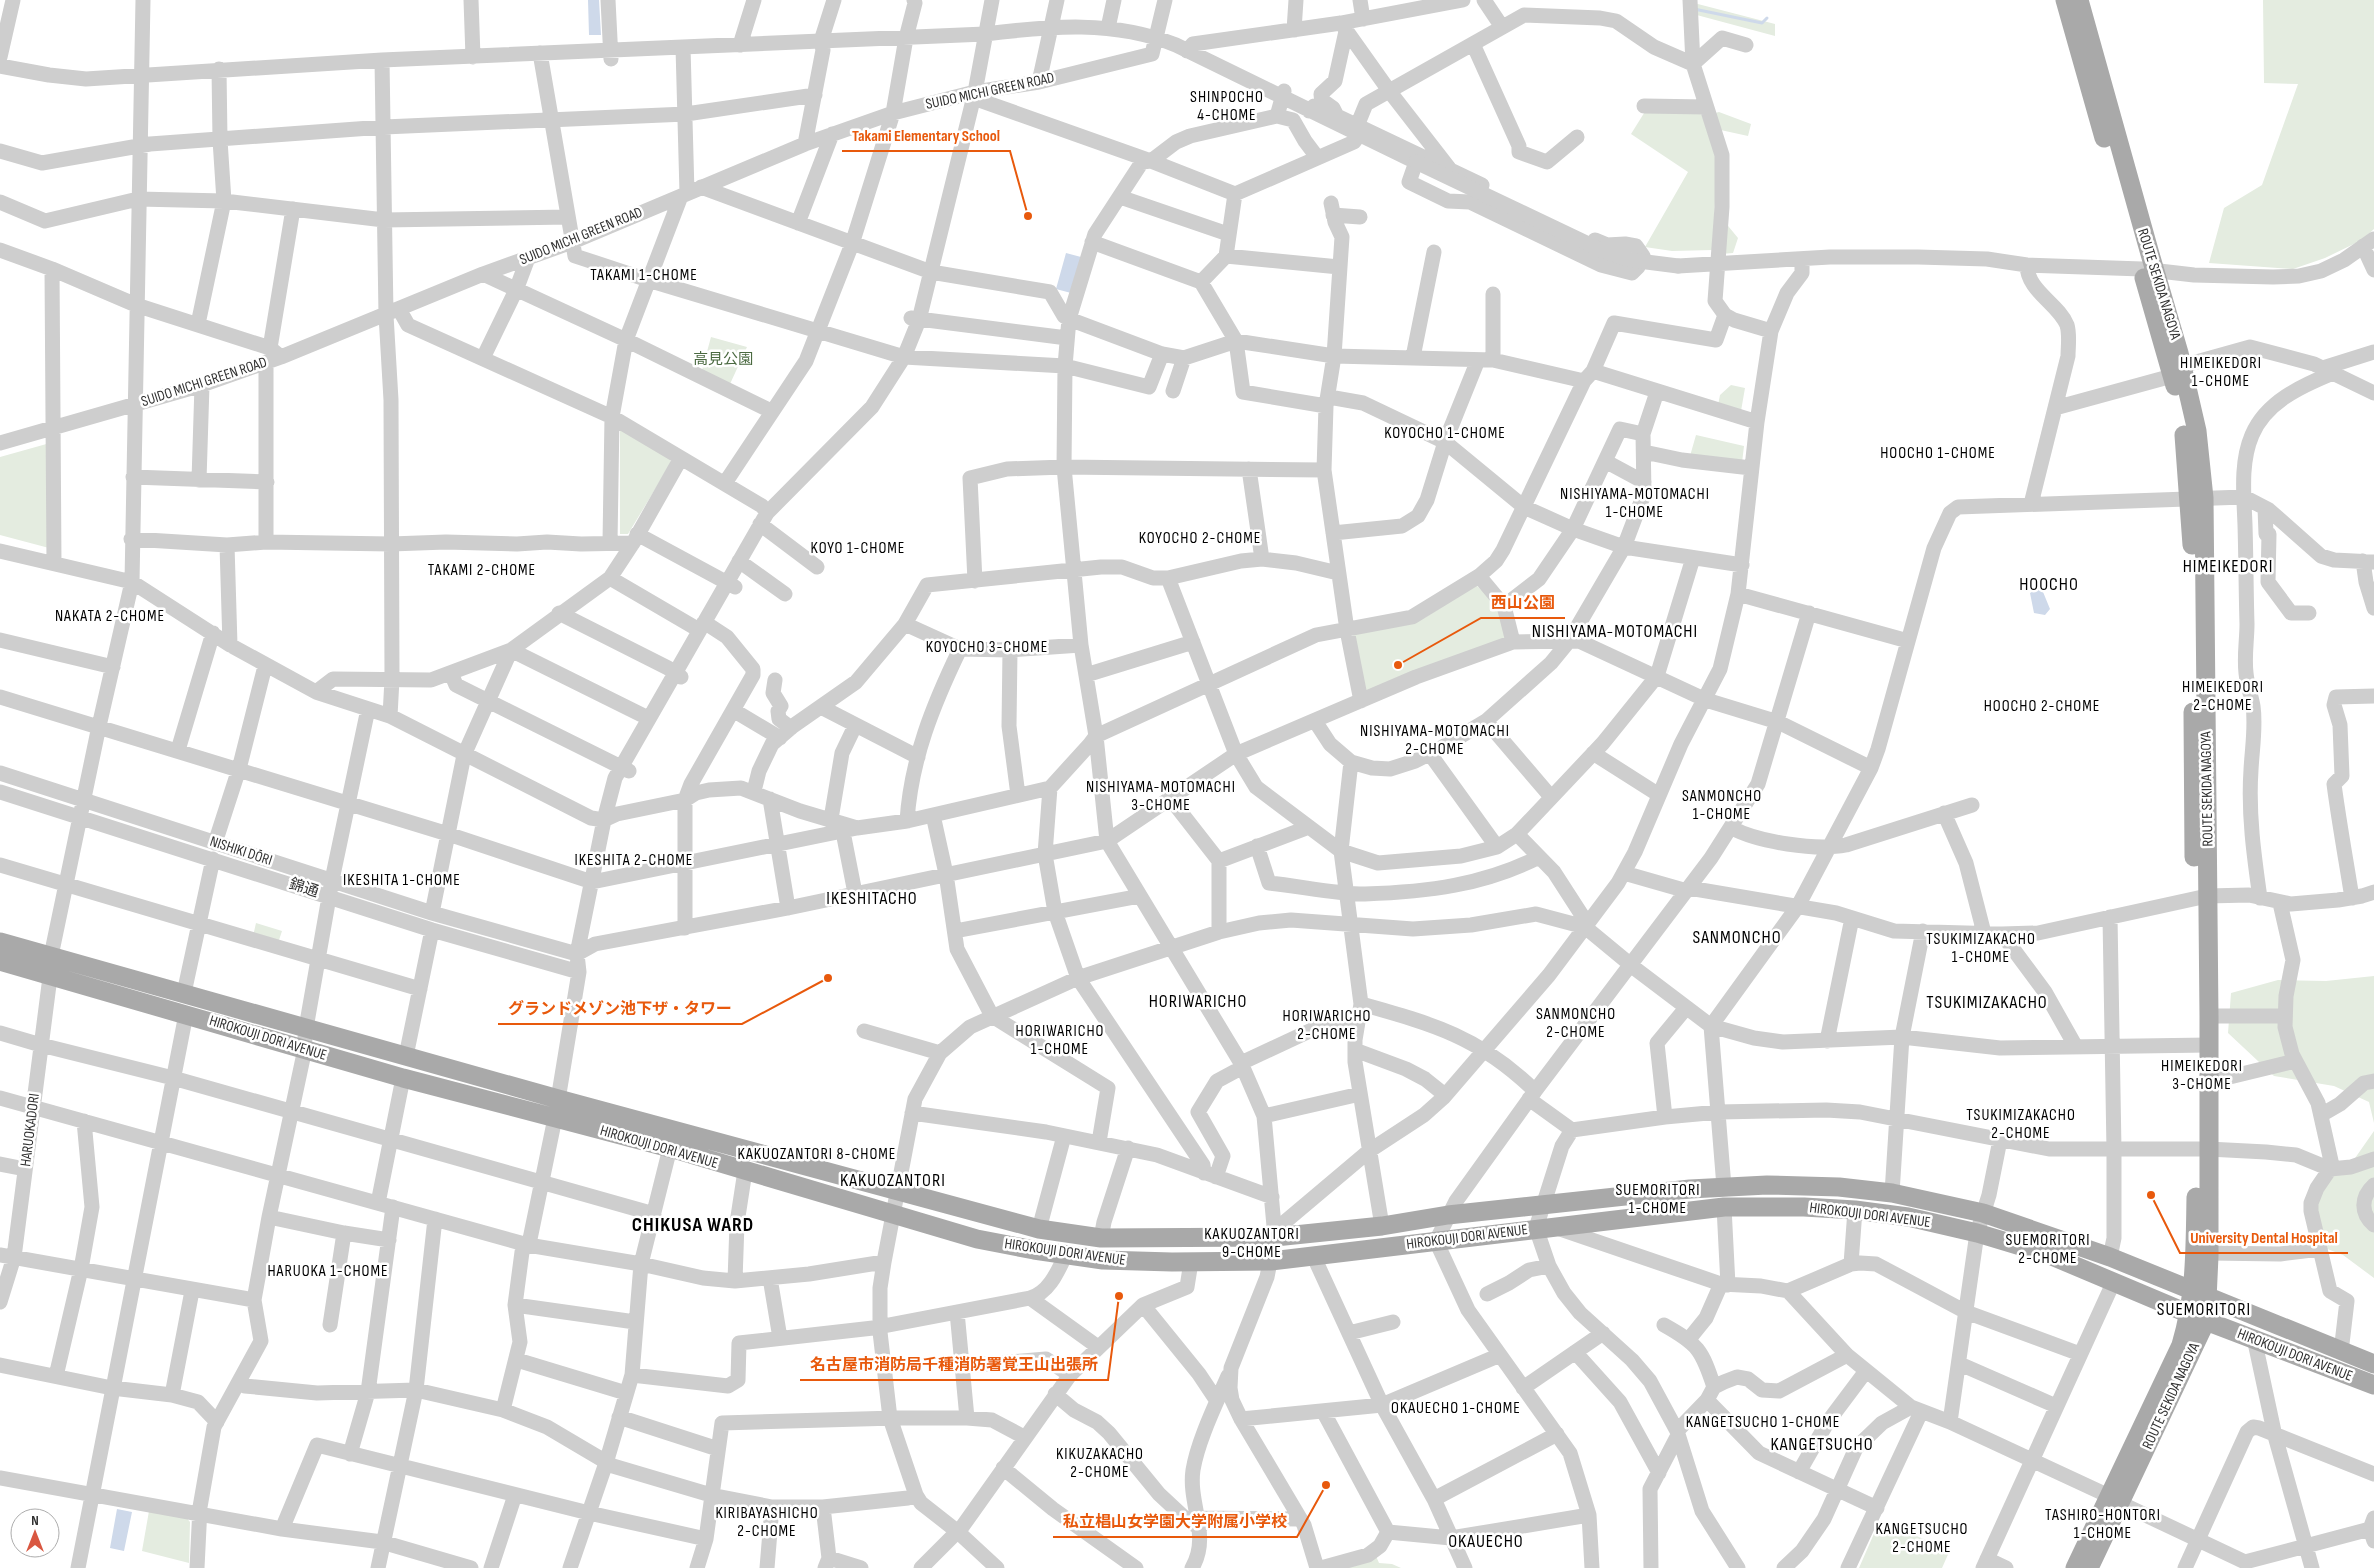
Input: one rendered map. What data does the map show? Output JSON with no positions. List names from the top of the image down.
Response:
{
  "streets": {
    "main road": ["ROUTE SEKIDA NAGOYA", "HIROKOUJI DORI AVENUE"],
    "street": [
      "SUIDO MICHI GREEN ROAD",
      "NISHIKI DŌRI",
      "錦通",
      "HARUOKADORI"
    ]
  },
  "crossings": [
    ["SUIDO MICHI GREEN ROAD", "HARUOKADORI"],
    ["ROUTE SEKIDA NAGOYA", "HIROKOUJI DORI AVENUE"],
    ["NISHIKI DŌRI", "HARUOKADORI"],
    ["錦通", "HARUOKADORI"],
    ["HIROKOUJI DORI AVENUE", "HARUOKADORI"]
  ],
  "districts": [
    "SHINPOCHO 4-CHOME",
    "TAKAMI 1-CHOME",
    "HIMEIKEDORI 1-CHOME",
    "KOYOCHO 1-CHOME",
    "HOOCHO 1-CHOME",
    "NISHIYAMA-MOTOMACHI 1-CHOME",
    "KOYOCHO 2-CHOME",
    "KOYO 1-CHOME",
    "HIMEIKEDORI",
    "TAKAMI 2-CHOME",
    "HOOCHO",
    "NAKATA 2-CHOME",
    "NISHIYAMA-MOTOMACHI",
    "KOYOCHO 3-CHOME",
    "HIMEIKEDORI 2-CHOME",
    "HOOCHO 2-CHOME",
    "NISHIYAMA-MOTOMACHI 2-CHOME",
    "NISHIYAMA-MOTOMACHI 3-CHOME",
    "SANMONCHO 1-CHOME",
    "IKESHITA 2-CHOME",
    "IKESHITA 1-CHOME",
    "IKESHITACHO",
    "SANMONCHO",
    "TSUKIMIZAKACHO 1-CHOME",
    "HORIWARICHO",
    "TSUKIMIZAKACHO",
    "SANMONCHO 2-CHOME",
    "HORIWARICHO 2-CHOME",
    "HORIWARICHO 1-CHOME",
    "HIMEIKEDORI 3-CHOME",
    "TSUKIMIZAKACHO 2-CHOME",
    "KAKUOZANTORI 8-CHOME",
    "KAKUOZANTORI",
    "SUEMORITORI 1-CHOME",
    "CHIKUSA WARD",
    "KAKUOZANTORI 9-CHOME",
    "SUEMORITORI 2-CHOME",
    "HARUOKA 1-CHOME",
    "SUEMORITORI",
    "OKAUECHO 1-CHOME",
    "KANGETSUCHO 1-CHOME",
    "KANGETSUCHO",
    "KIKUZAKACHO 2-CHOME",
    "KIRIBAYASHICHO 2-CHOME",
    "TASHIRO-HONTORI 1-CHOME",
    "KANGETSUCHO 2-CHOME",
    "OKAUECHO"
  ],
  "parks": ["高見公園"],
  "places": [
    "Takami Elementary School",
    "西山公園",
    "グランドメゾン池下ザ・タワー",
    "University Dental Hospital",
    "名古屋市消防局千種消防署覚王山出張所",
    "私立椙山女学園大学附属小学校"
  ],
  "north": "top"
}
